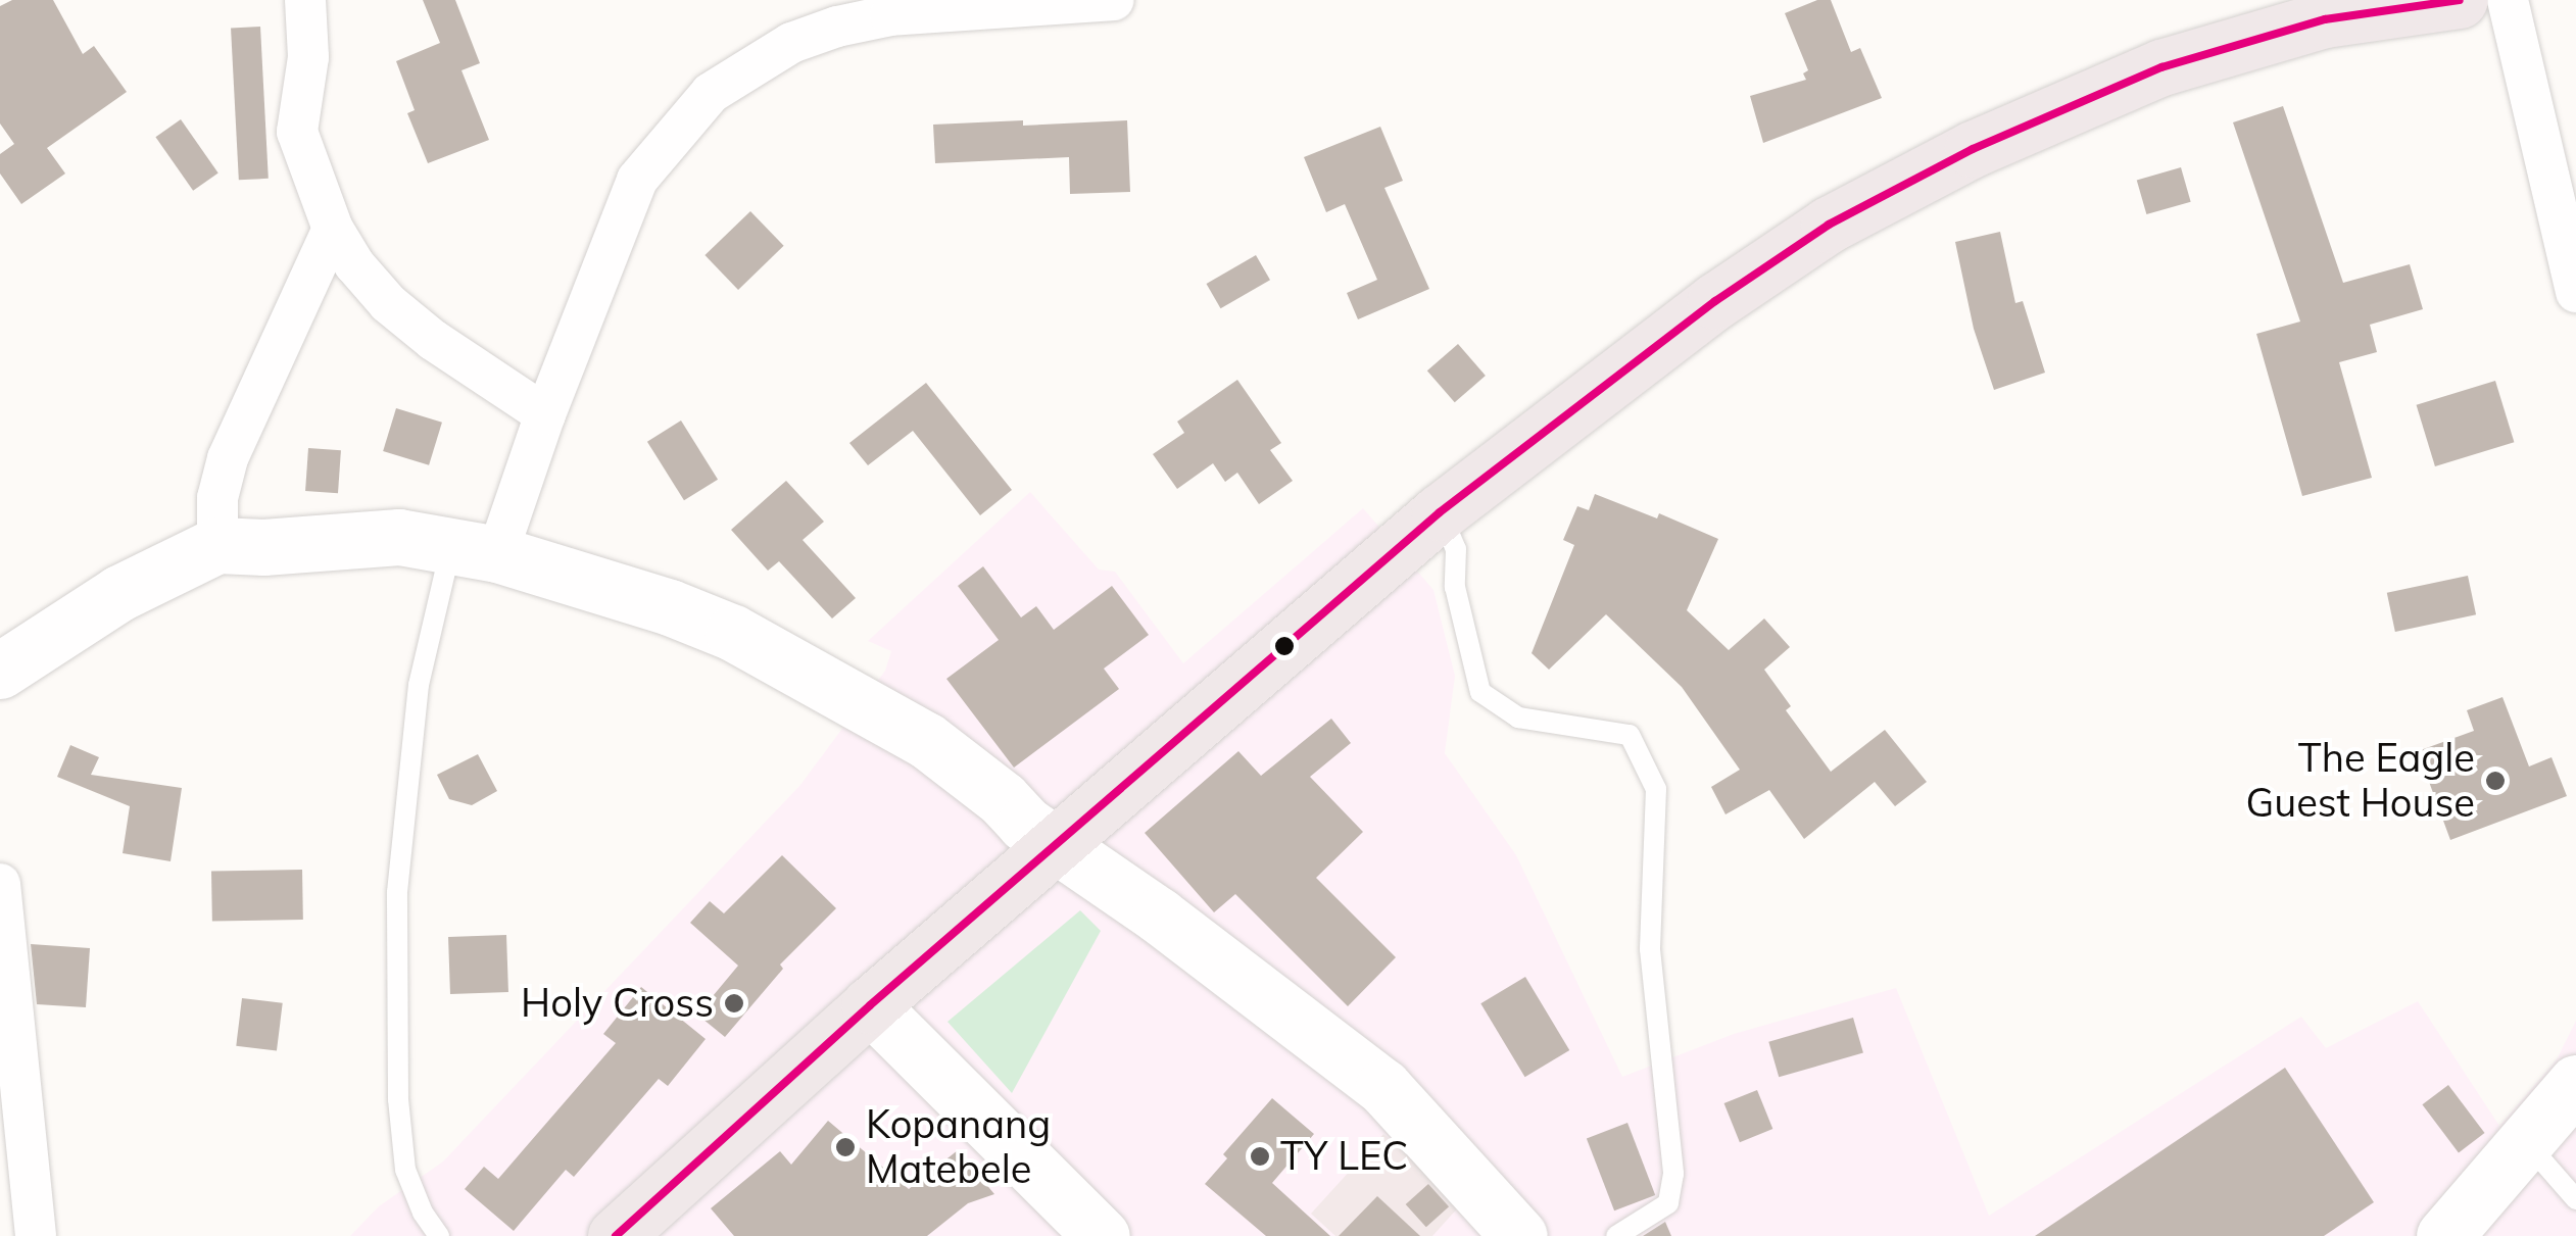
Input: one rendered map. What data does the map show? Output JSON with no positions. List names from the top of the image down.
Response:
{
  "places": [
    "The Eagle Guest House",
    "Holy Cross",
    "Kopanang Matebele",
    "TY LEC"
  ]
}
